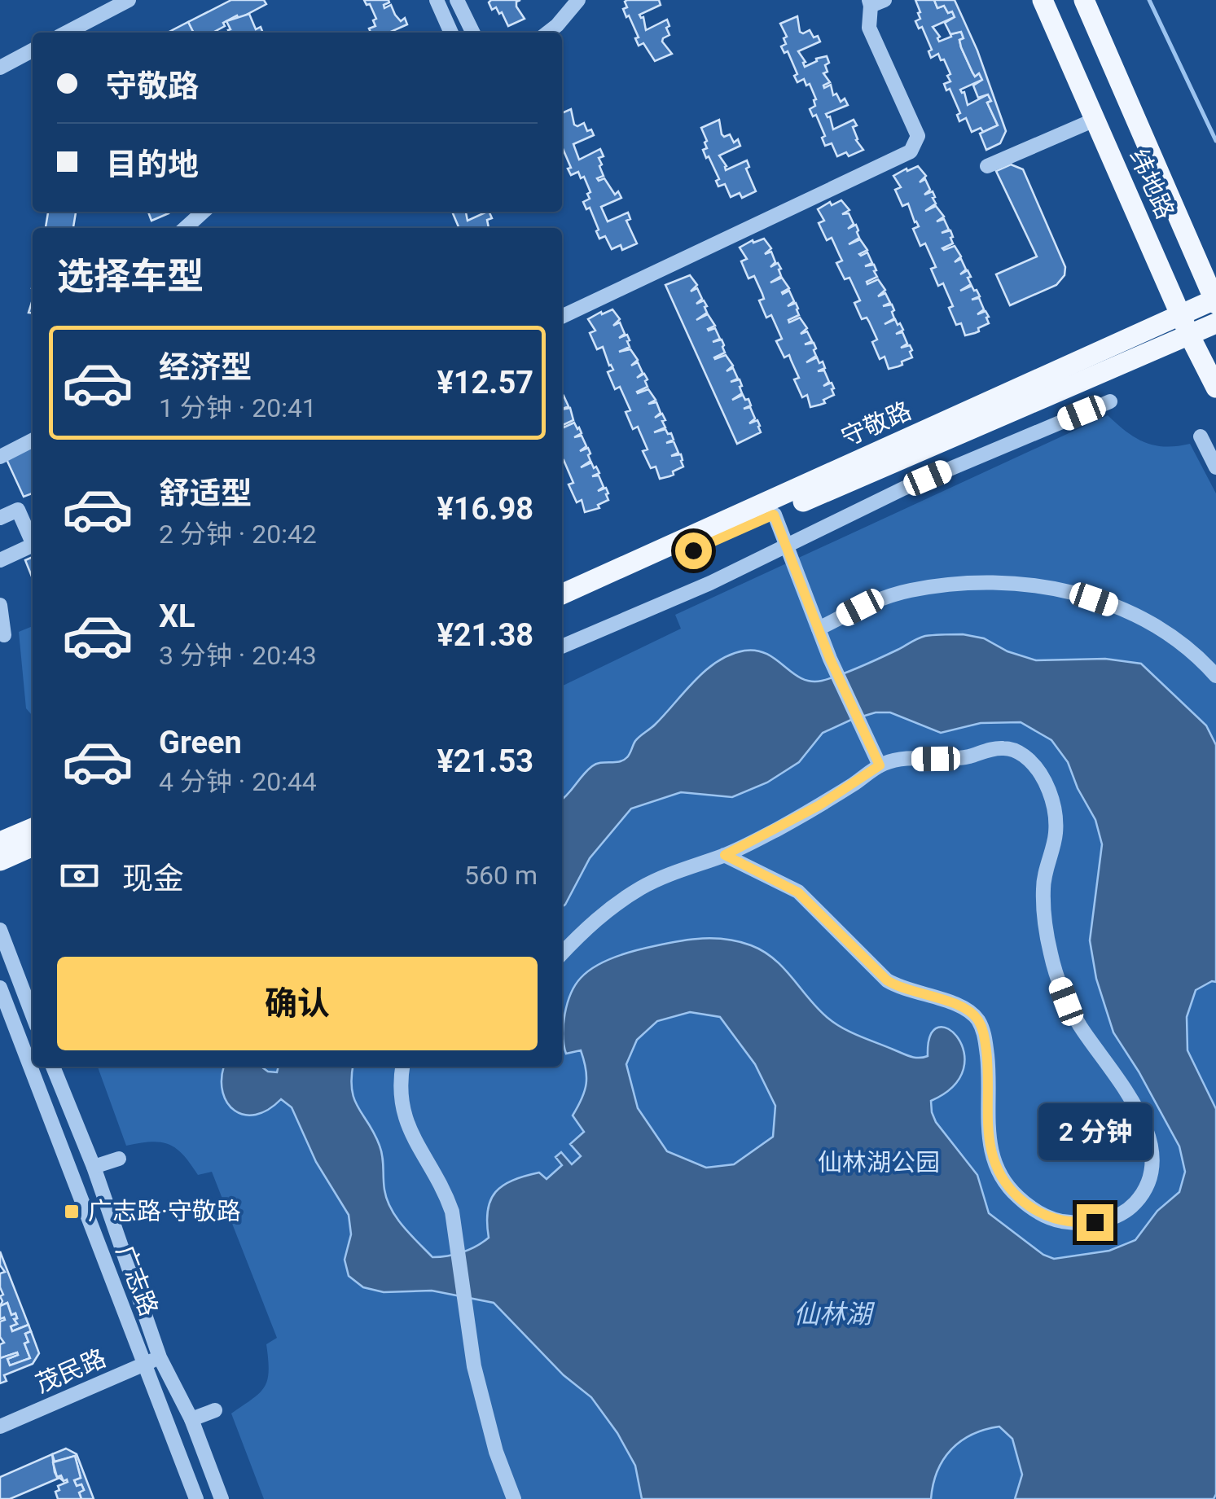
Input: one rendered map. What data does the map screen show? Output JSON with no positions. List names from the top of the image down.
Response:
{
  "streets": {
    "main road": ["纬地路", "守敬路"],
    "street": ["广志路", "茂民路"]
  },
  "crossings": [
    ["纬地路", "守敬路"],
    ["广志路", "茂民路"]
  ],
  "water": ["仙林湖"],
  "parks": ["仙林湖公园"],
  "places": {
    "transit": ["广志路·守敬路"]
  },
  "page": {
    "banner": ["守敬路", "目的地"],
    "heading": "选择车型",
    "list": [
      {
        "name": "经济型",
        "note": "1 分钟 · 20:41",
        "value": "¥12.57"
      },
      {
        "name": "舒适型",
        "note": "2 分钟 · 20:42",
        "value": "¥16.98"
      },
      {
        "name": "XL",
        "note": "3 分钟 · 20:43",
        "value": "¥21.38"
      },
      {
        "name": "Green",
        "note": "4 分钟 · 20:44",
        "value": "¥21.53"
      }
    ],
    "pay": ["现金", "560 m"],
    "buttons": "确认",
    "bubble": "2 分钟"
  }
}
